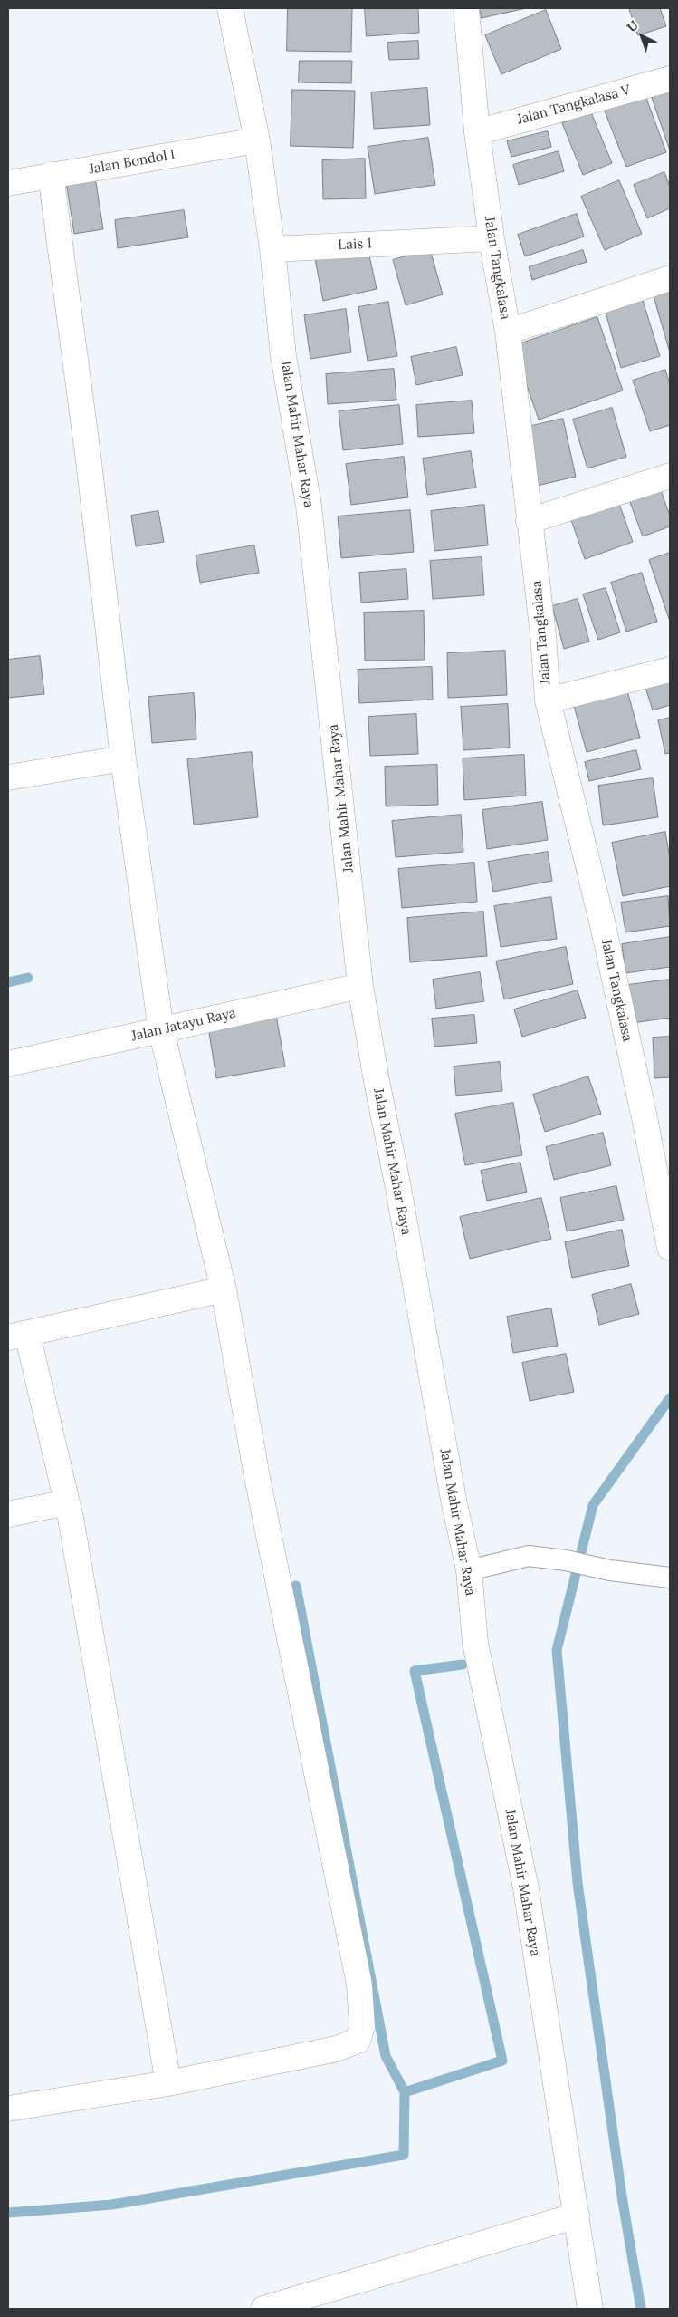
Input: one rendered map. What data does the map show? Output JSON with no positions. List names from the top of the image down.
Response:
{
  "streets": {
    "street": [
      "Jalan Tangkalasa V",
      "Jalan Bondol I",
      "Lais 1",
      "Jalan Tangkalasa",
      "Jalan Mahir Mahar Raya",
      "Jalan Jatayu Raya"
    ]
  },
  "crossings": [
    ["Jalan Tangkalasa V", "Jalan Tangkalasa"],
    ["Jalan Bondol I", "Jalan Mahir Mahar Raya"],
    ["Lais 1", "Jalan Tangkalasa"],
    ["Lais 1", "Jalan Mahir Mahar Raya"],
    ["Jalan Mahir Mahar Raya", "Jalan Jatayu Raya"]
  ],
  "north": "top left"
}
